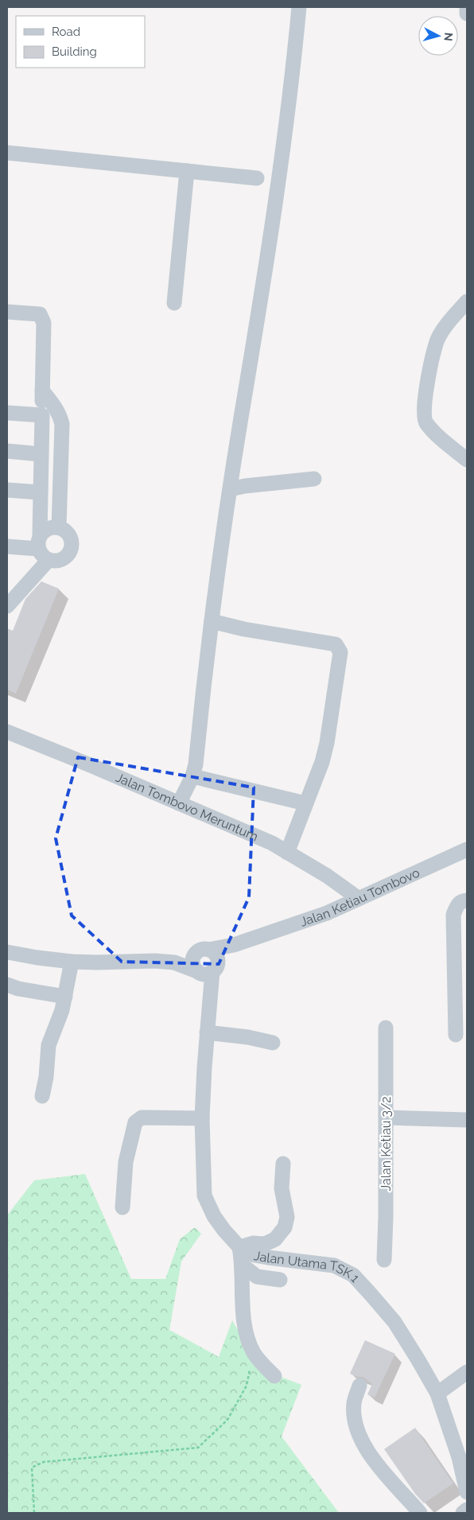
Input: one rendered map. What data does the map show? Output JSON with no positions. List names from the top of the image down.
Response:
{
  "streets": {
    "street": [
      "Jalan Tombovo Meruntum",
      "Jalan Ketiau Tombovo",
      "Jalan Ketiau 3/2",
      "Jalan Utama TSK 1"
    ]
  },
  "crossings": [
    ["Jalan Tombovo Meruntum", "Jalan Ketiau Tombovo"],
    ["Jalan Ketiau Tombovo", "Jalan Utama TSK 1"]
  ],
  "legend": ["Road", "Building"],
  "north": "right"
}
